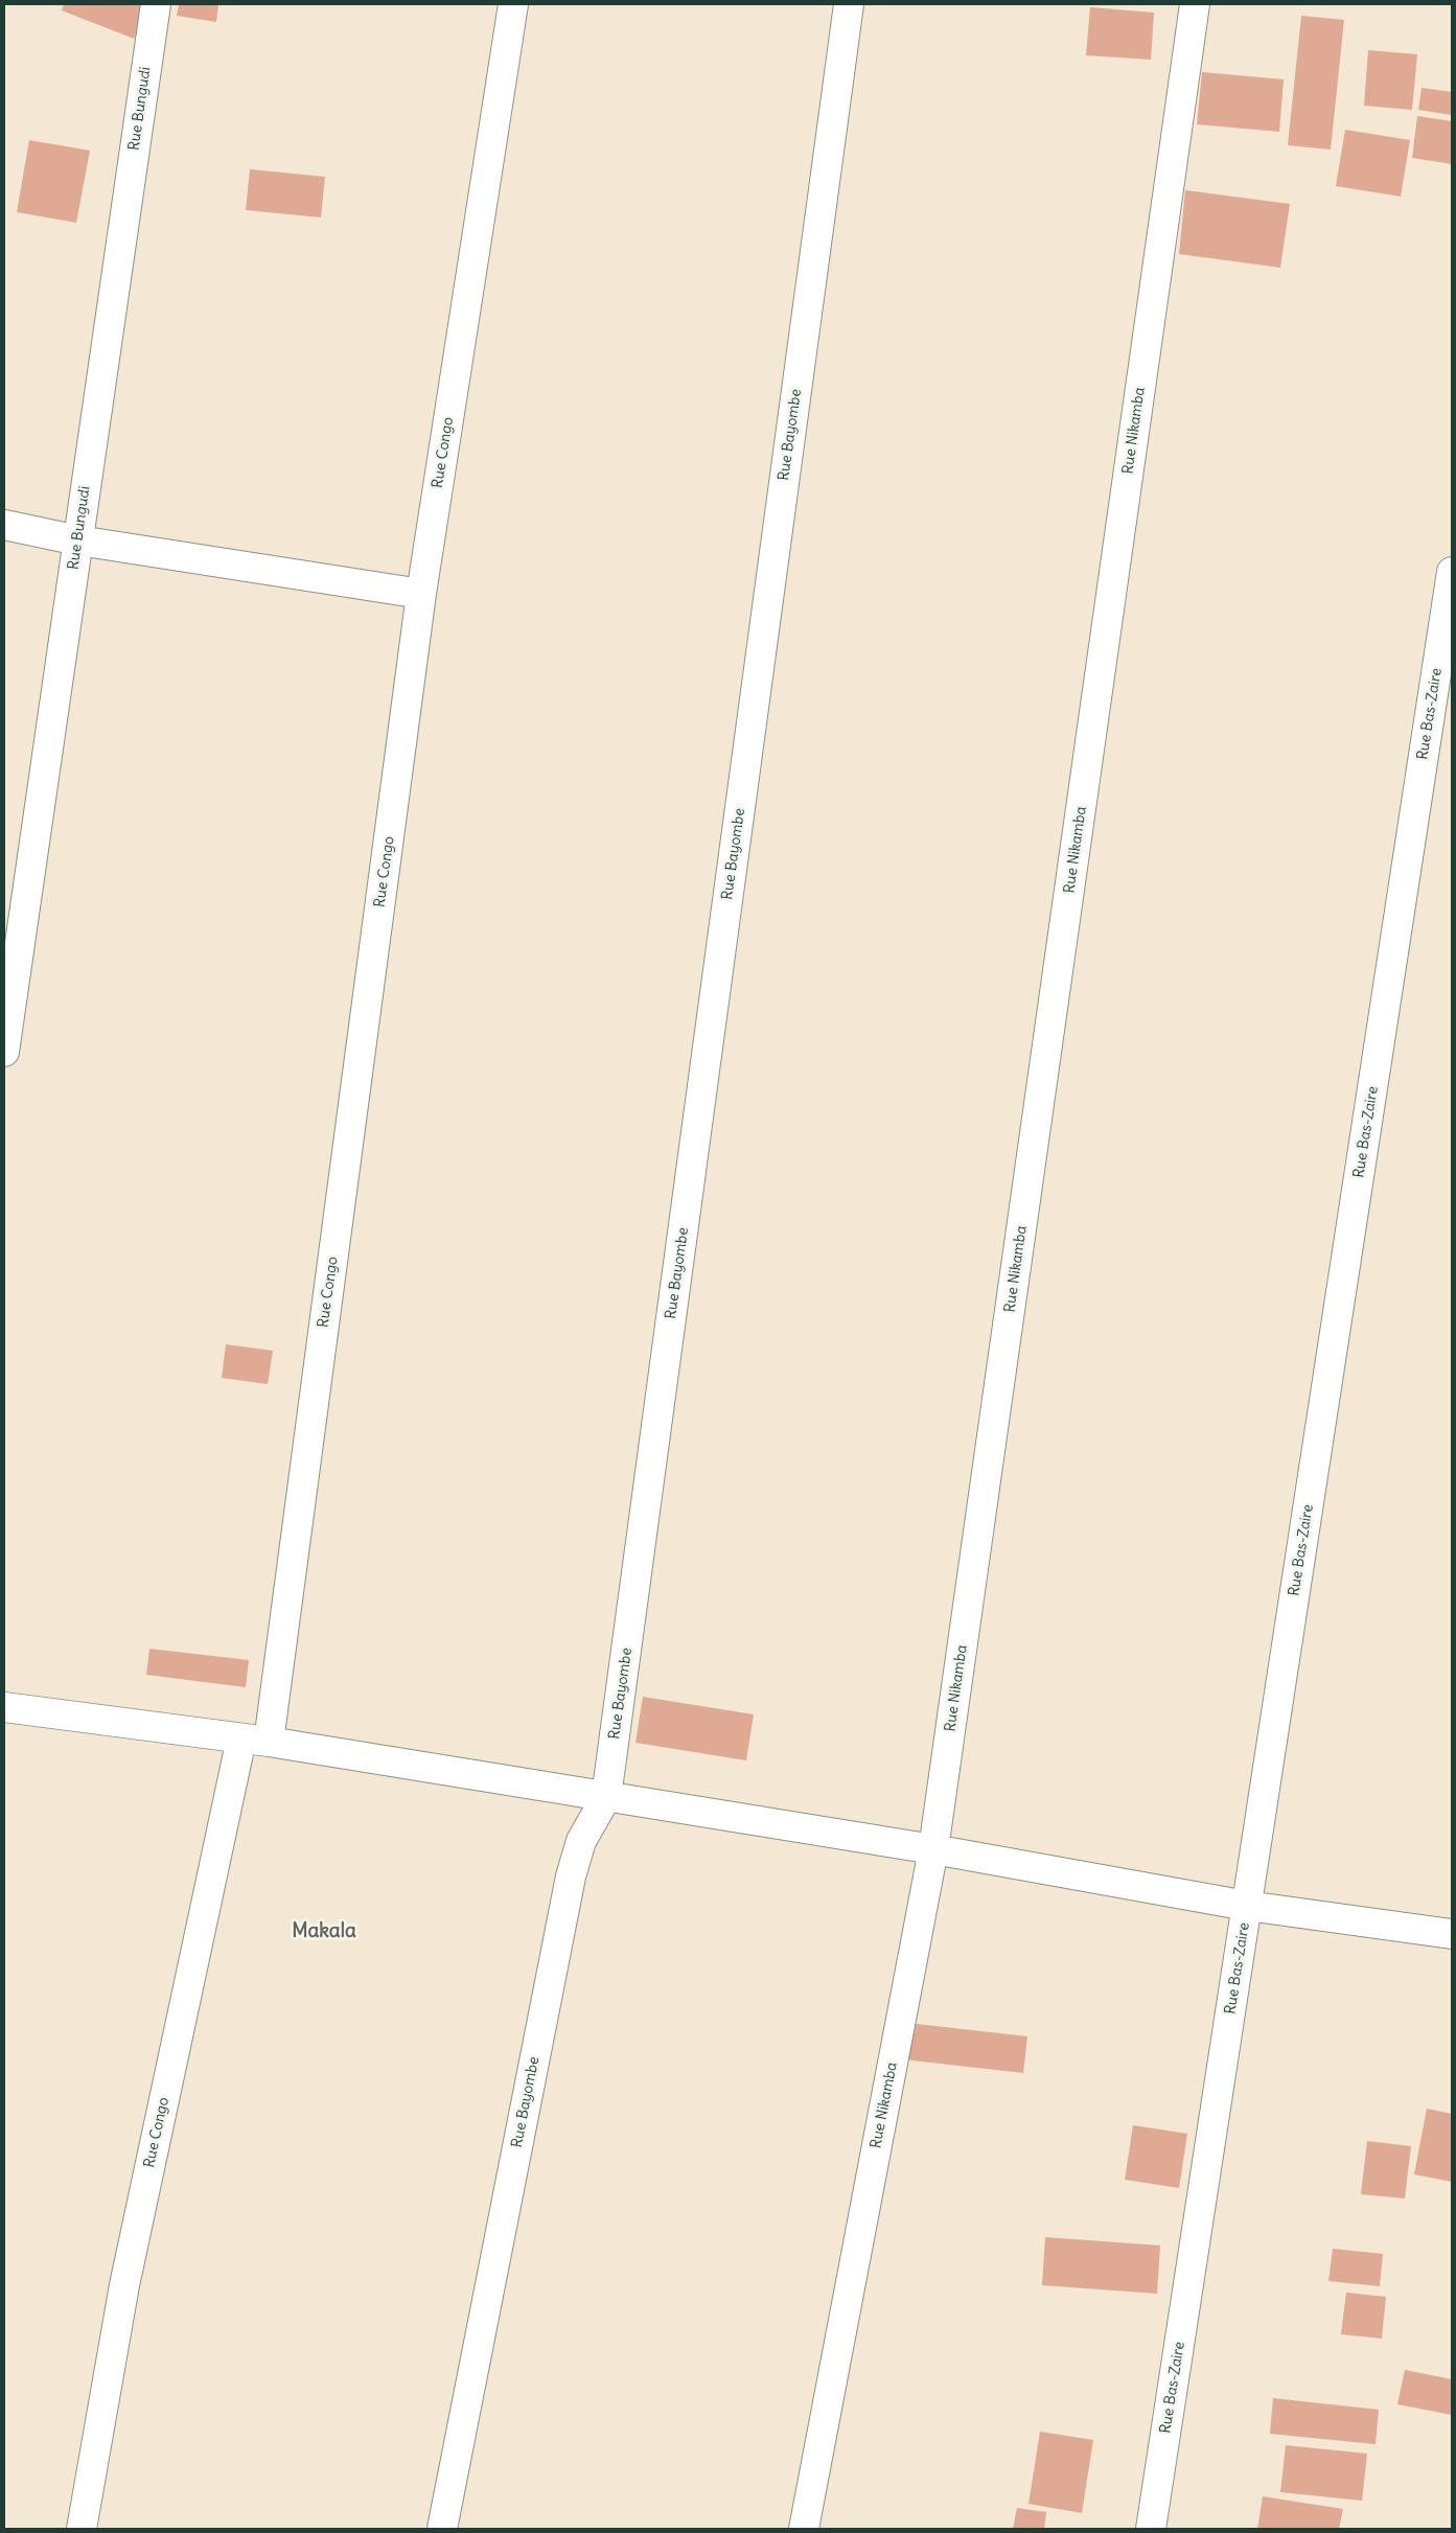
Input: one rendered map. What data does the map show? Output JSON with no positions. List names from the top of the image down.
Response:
{
  "streets": {
    "street": [
      "Rue Bungudi",
      "Rue Nikamba",
      "Rue Bayombe",
      "Rue Congo",
      "Rue Bas-Zaire"
    ]
  },
  "districts": ["Makala"]
}
